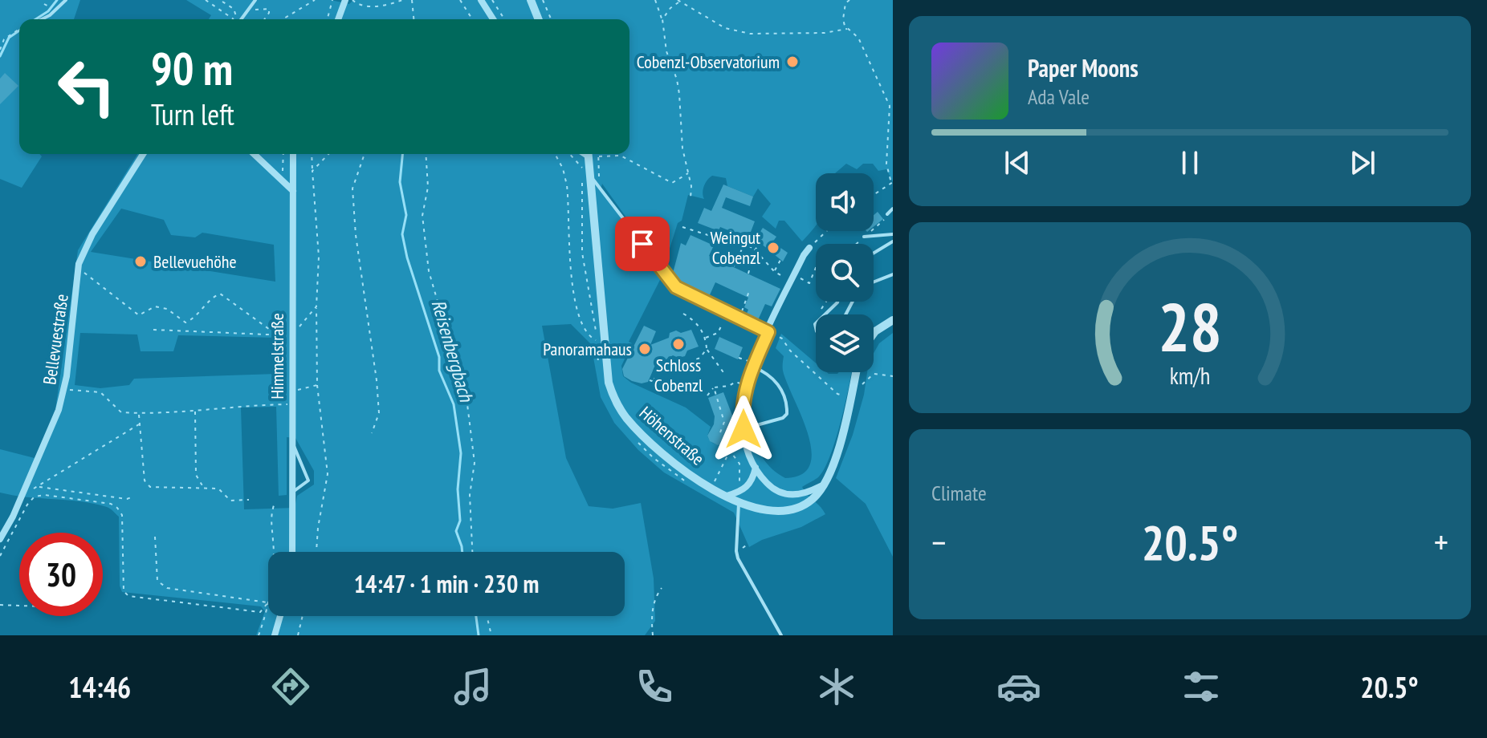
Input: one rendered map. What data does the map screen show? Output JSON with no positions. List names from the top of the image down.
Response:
{
  "streets": {
    "street": ["Bellevuestraße", "Himmelstraße", "Höhenstraße"]
  },
  "water": ["Reisenbergbach"],
  "places": [
    "Cobenzl-Observatorium",
    "Weingut Cobenzl",
    "Bellevuehöhe",
    "Schloss Cobenzl",
    "Panoramahaus"
  ],
  "page": {
    "turn": ["90 m", "Turn left"],
    "song": ["Paper Moons", "Ada Vale"],
    "tile": "Climate",
    "heat": ["−", "20.5°", "+"],
    "limit": "30",
    "trip": "14:47 · 1 min · 230 m",
    "tabs": ["14:46", "20.5°"],
    "gauge": ["28", "km/h"]
  }
}
